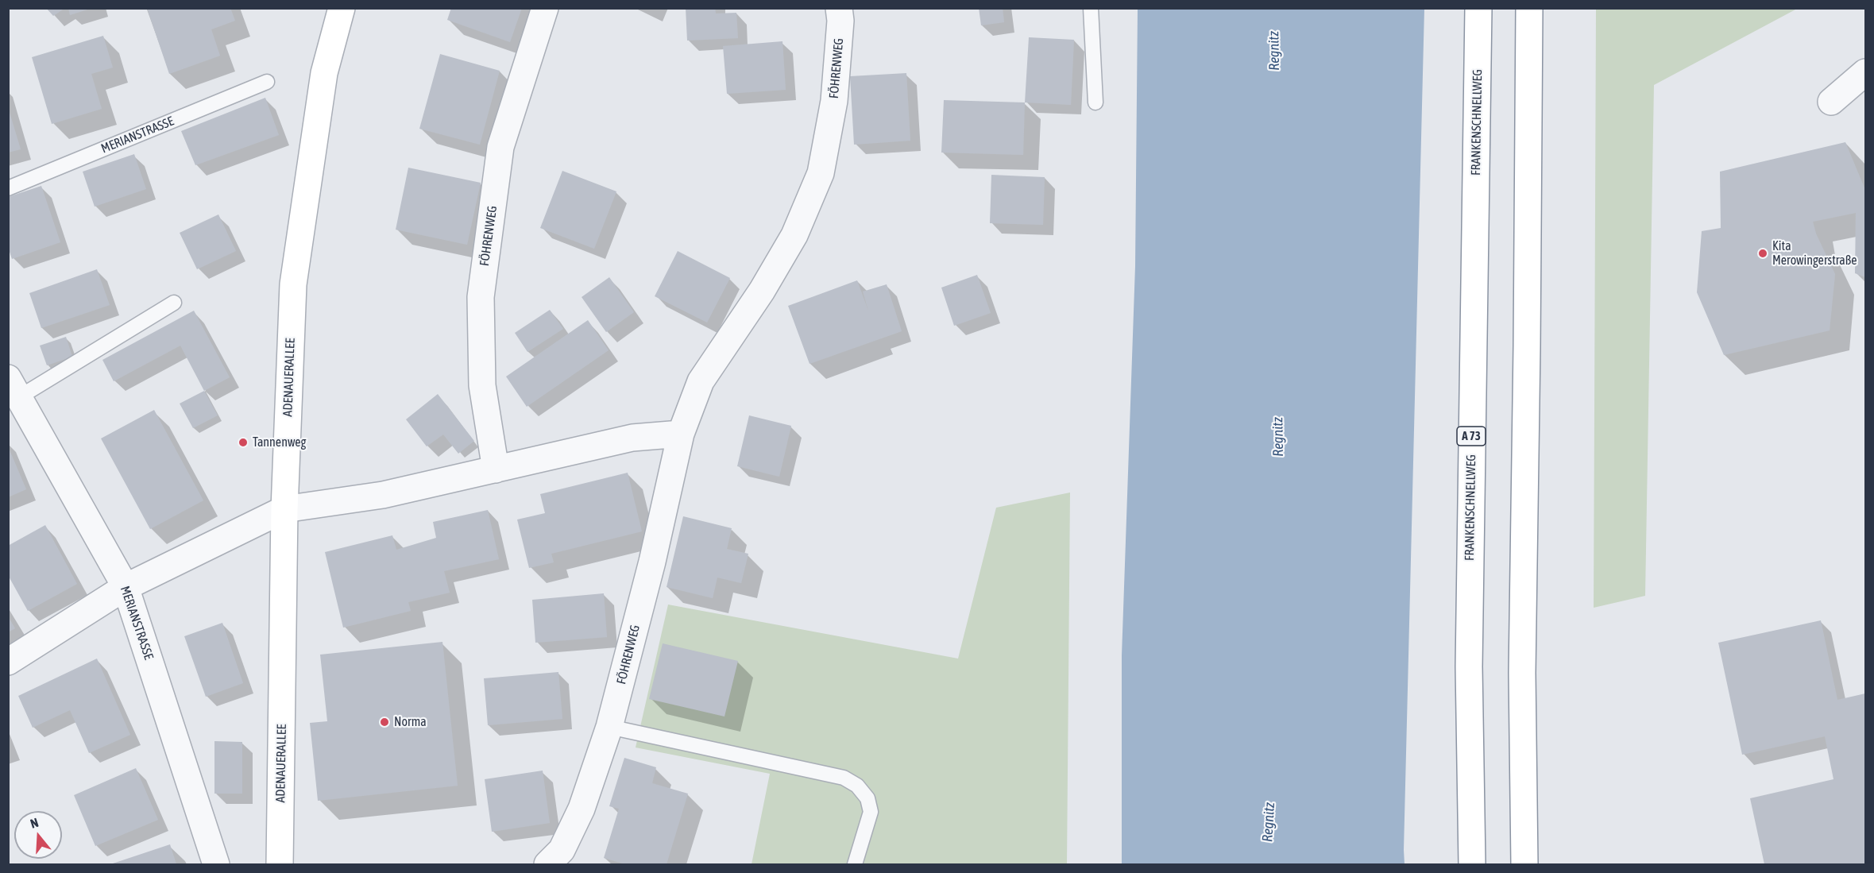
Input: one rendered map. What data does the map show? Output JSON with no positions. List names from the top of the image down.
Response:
{
  "streets": {
    "main road": ["FRANKENSCHNELLWEG", "ADENAUERALLEE", "A 73"],
    "street": ["FÖHRENWEG", "MERIANSTRASSE"]
  },
  "water": ["Regnitz"],
  "places": ["Kita Merowingerstraße", "Tannenweg", "Norma"],
  "north": "top"
}
